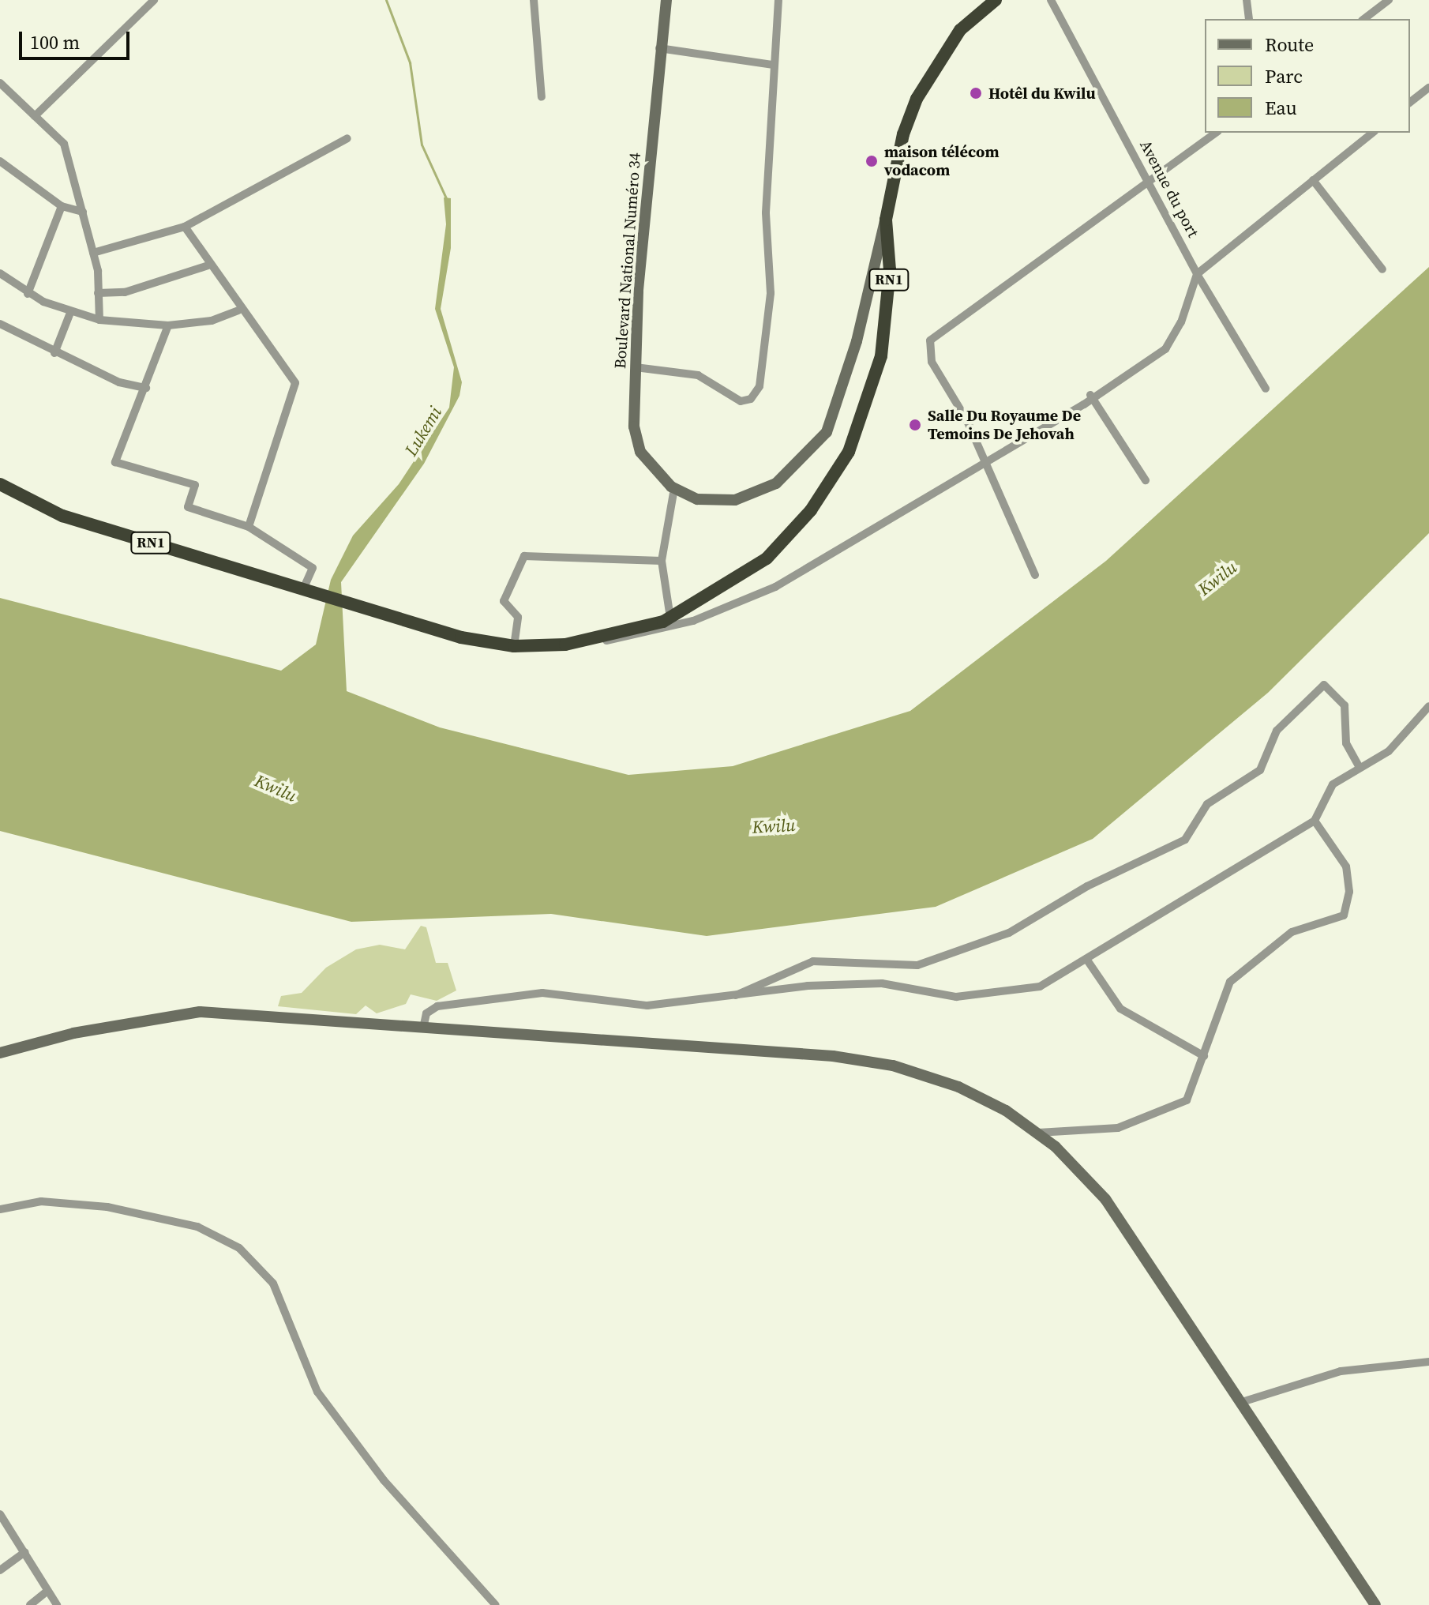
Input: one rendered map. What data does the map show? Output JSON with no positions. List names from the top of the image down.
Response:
{
  "streets": {
    "highway": ["RN1"],
    "main road": ["Boulevard National Numéro 34"],
    "street": ["Avenue du port"]
  },
  "crossings": [
    ["Boulevard National Numéro 34", "RN1"]
  ],
  "water": ["Lukemi", "Kwilu"],
  "places": ["Hotêl du Kwilu", "maison télécom vodacom", "Salle Du Royaume De Temoins De Jehovah"],
  "legend": ["Route", "Parc", "Eau"],
  "scale_bar": "100 m"
}
